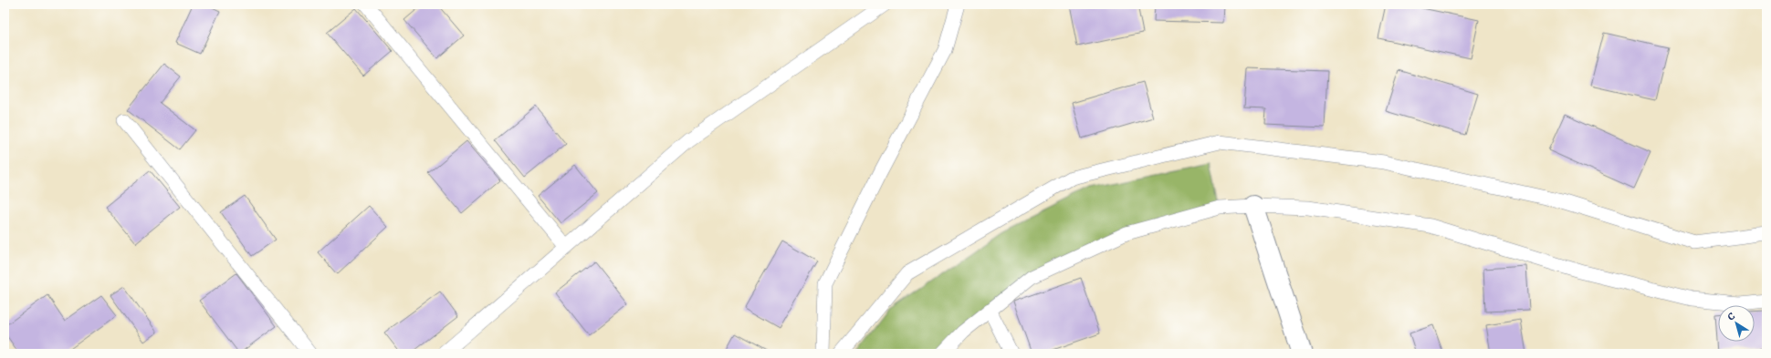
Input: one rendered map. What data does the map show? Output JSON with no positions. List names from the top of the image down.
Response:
{
  "north": "top left"
}
